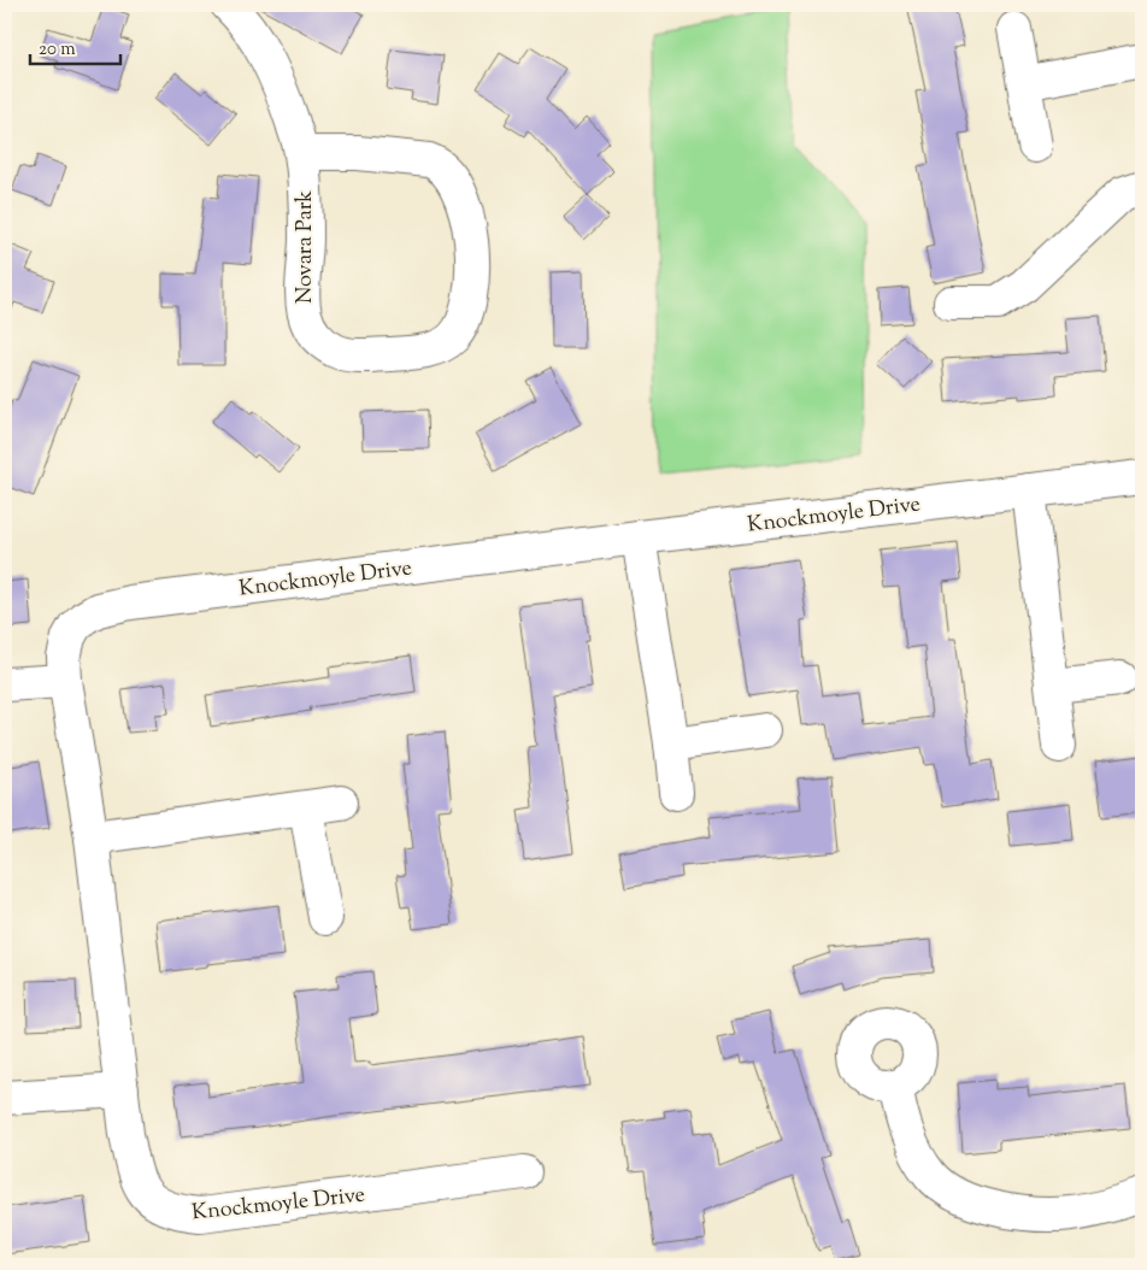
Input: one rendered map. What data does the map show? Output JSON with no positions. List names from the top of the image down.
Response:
{
  "streets": {
    "street": ["Novara Park", "Knockmoyle Drive"]
  },
  "scale_bar": "20 m"
}
